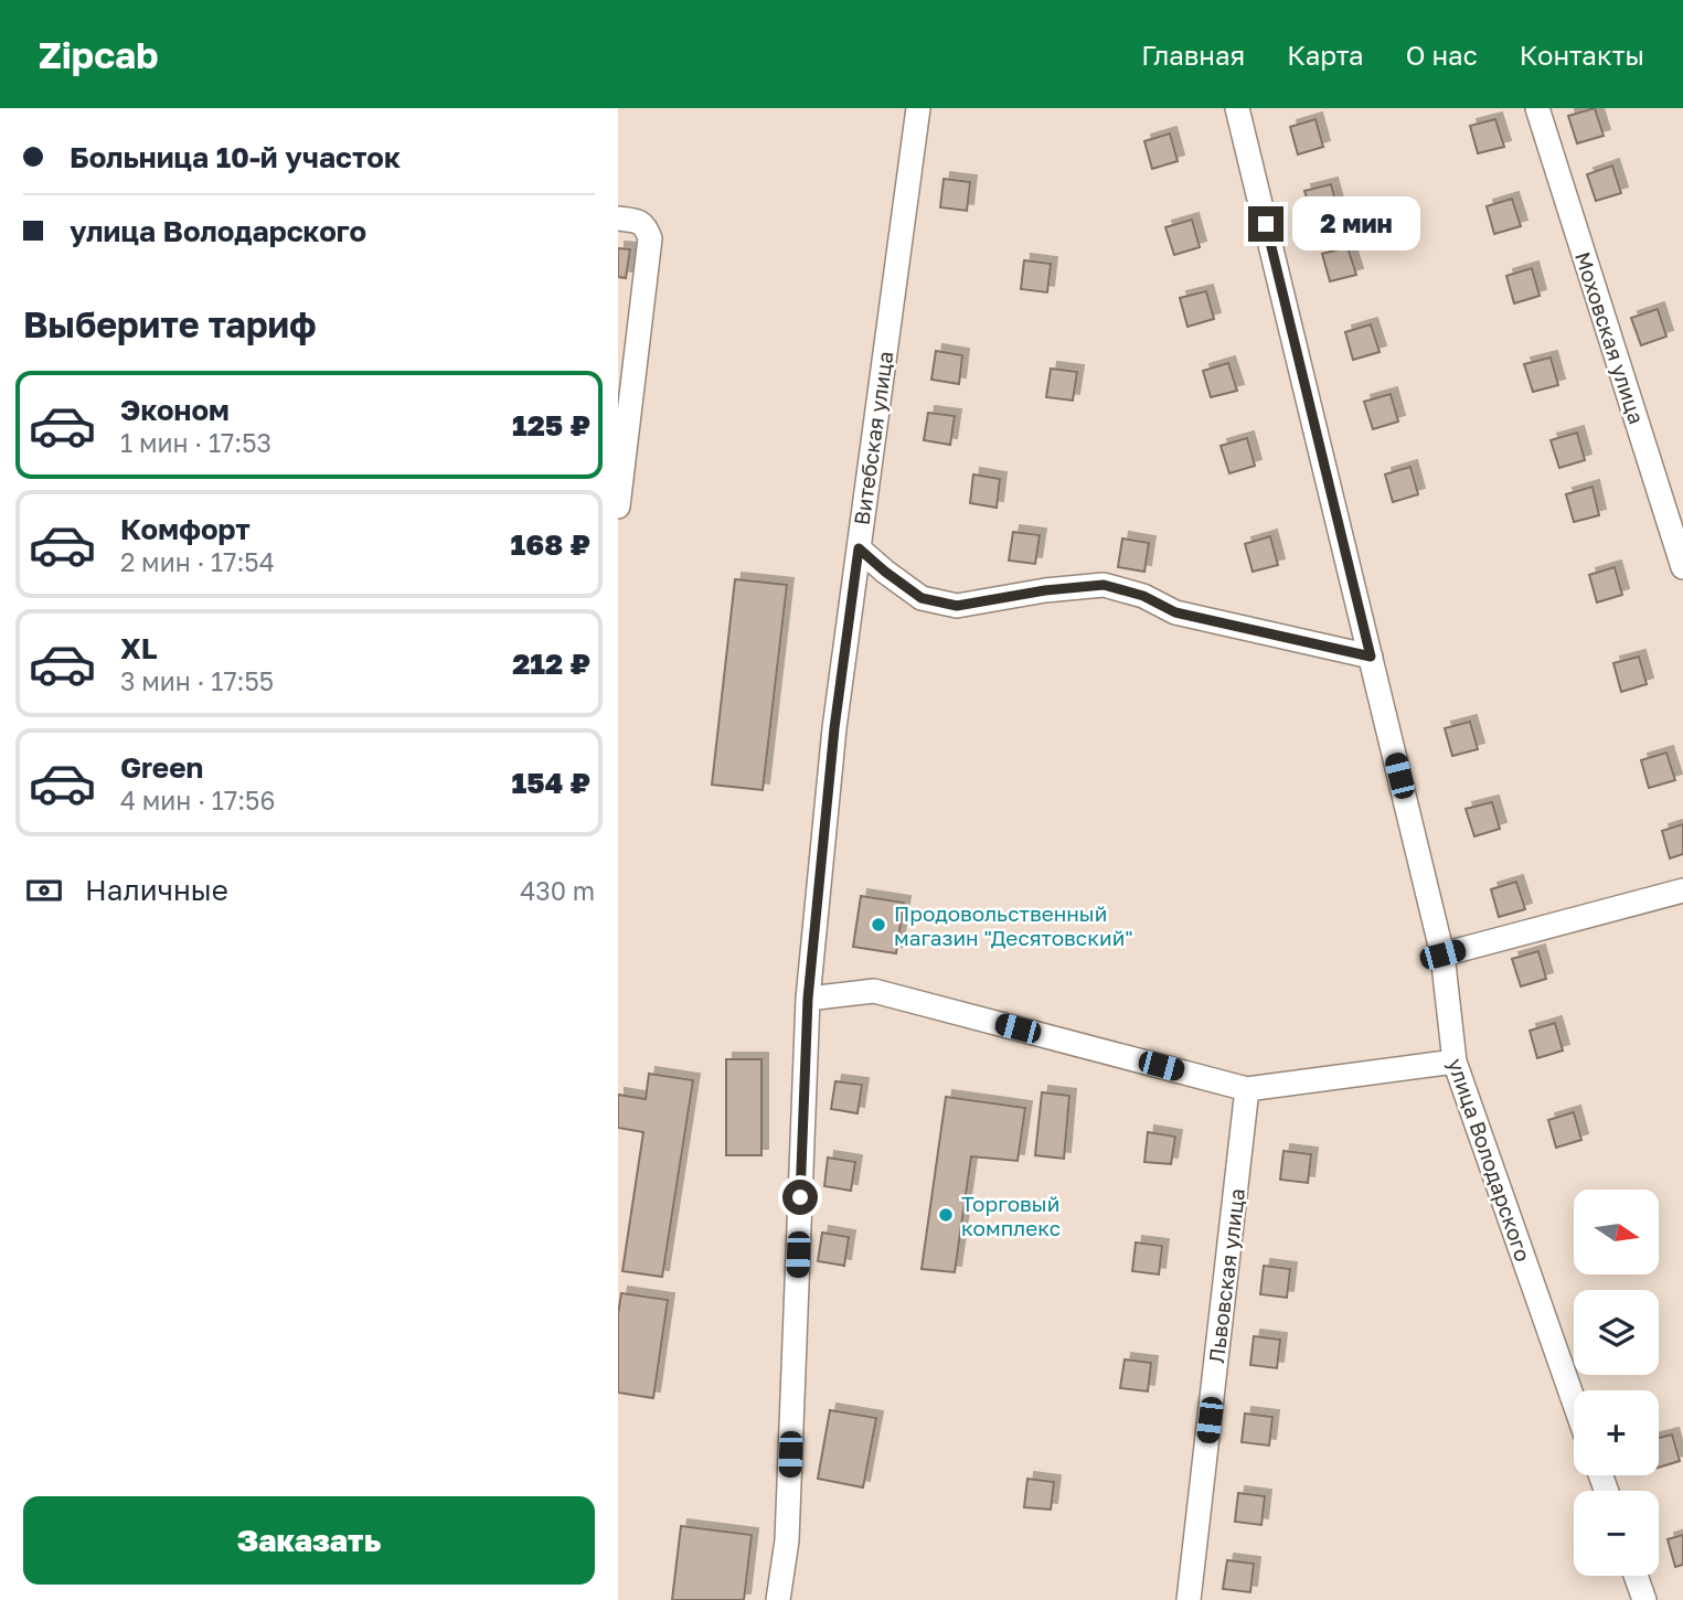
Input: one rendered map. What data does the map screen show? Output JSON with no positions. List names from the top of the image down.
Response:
{
  "streets": {
    "street": [
      "Моховская улица",
      "Витебская улица",
      "улица Володарского",
      "Львовская улица"
    ]
  },
  "places": ["Продовольственный магазин \"Деcятовский\"", "Торговый комплекс"],
  "north": "right",
  "page": {
    "header": "Zipcab",
    "nav": [
      "Главная",
      "Карта",
      "О нас",
      "Контакты"
    ],
    "banner": ["Больница 10-й участок", "улица Володарского"],
    "bubble": "2 мин",
    "heading": "Выберите тариф",
    "list": [
      {
        "name": "Эконом",
        "note": "1 мин · 17:53",
        "value": "125 ₽"
      },
      {
        "name": "Комфорт",
        "note": "2 мин · 17:54",
        "value": "168 ₽"
      },
      {
        "name": "XL",
        "note": "3 мин · 17:55",
        "value": "212 ₽"
      },
      {
        "name": "Green",
        "note": "4 мин · 17:56",
        "value": "154 ₽"
      }
    ],
    "pay": ["Наличные", "430 m"],
    "map_buttons": ["+", "−"],
    "buttons": "Заказать"
  }
}
